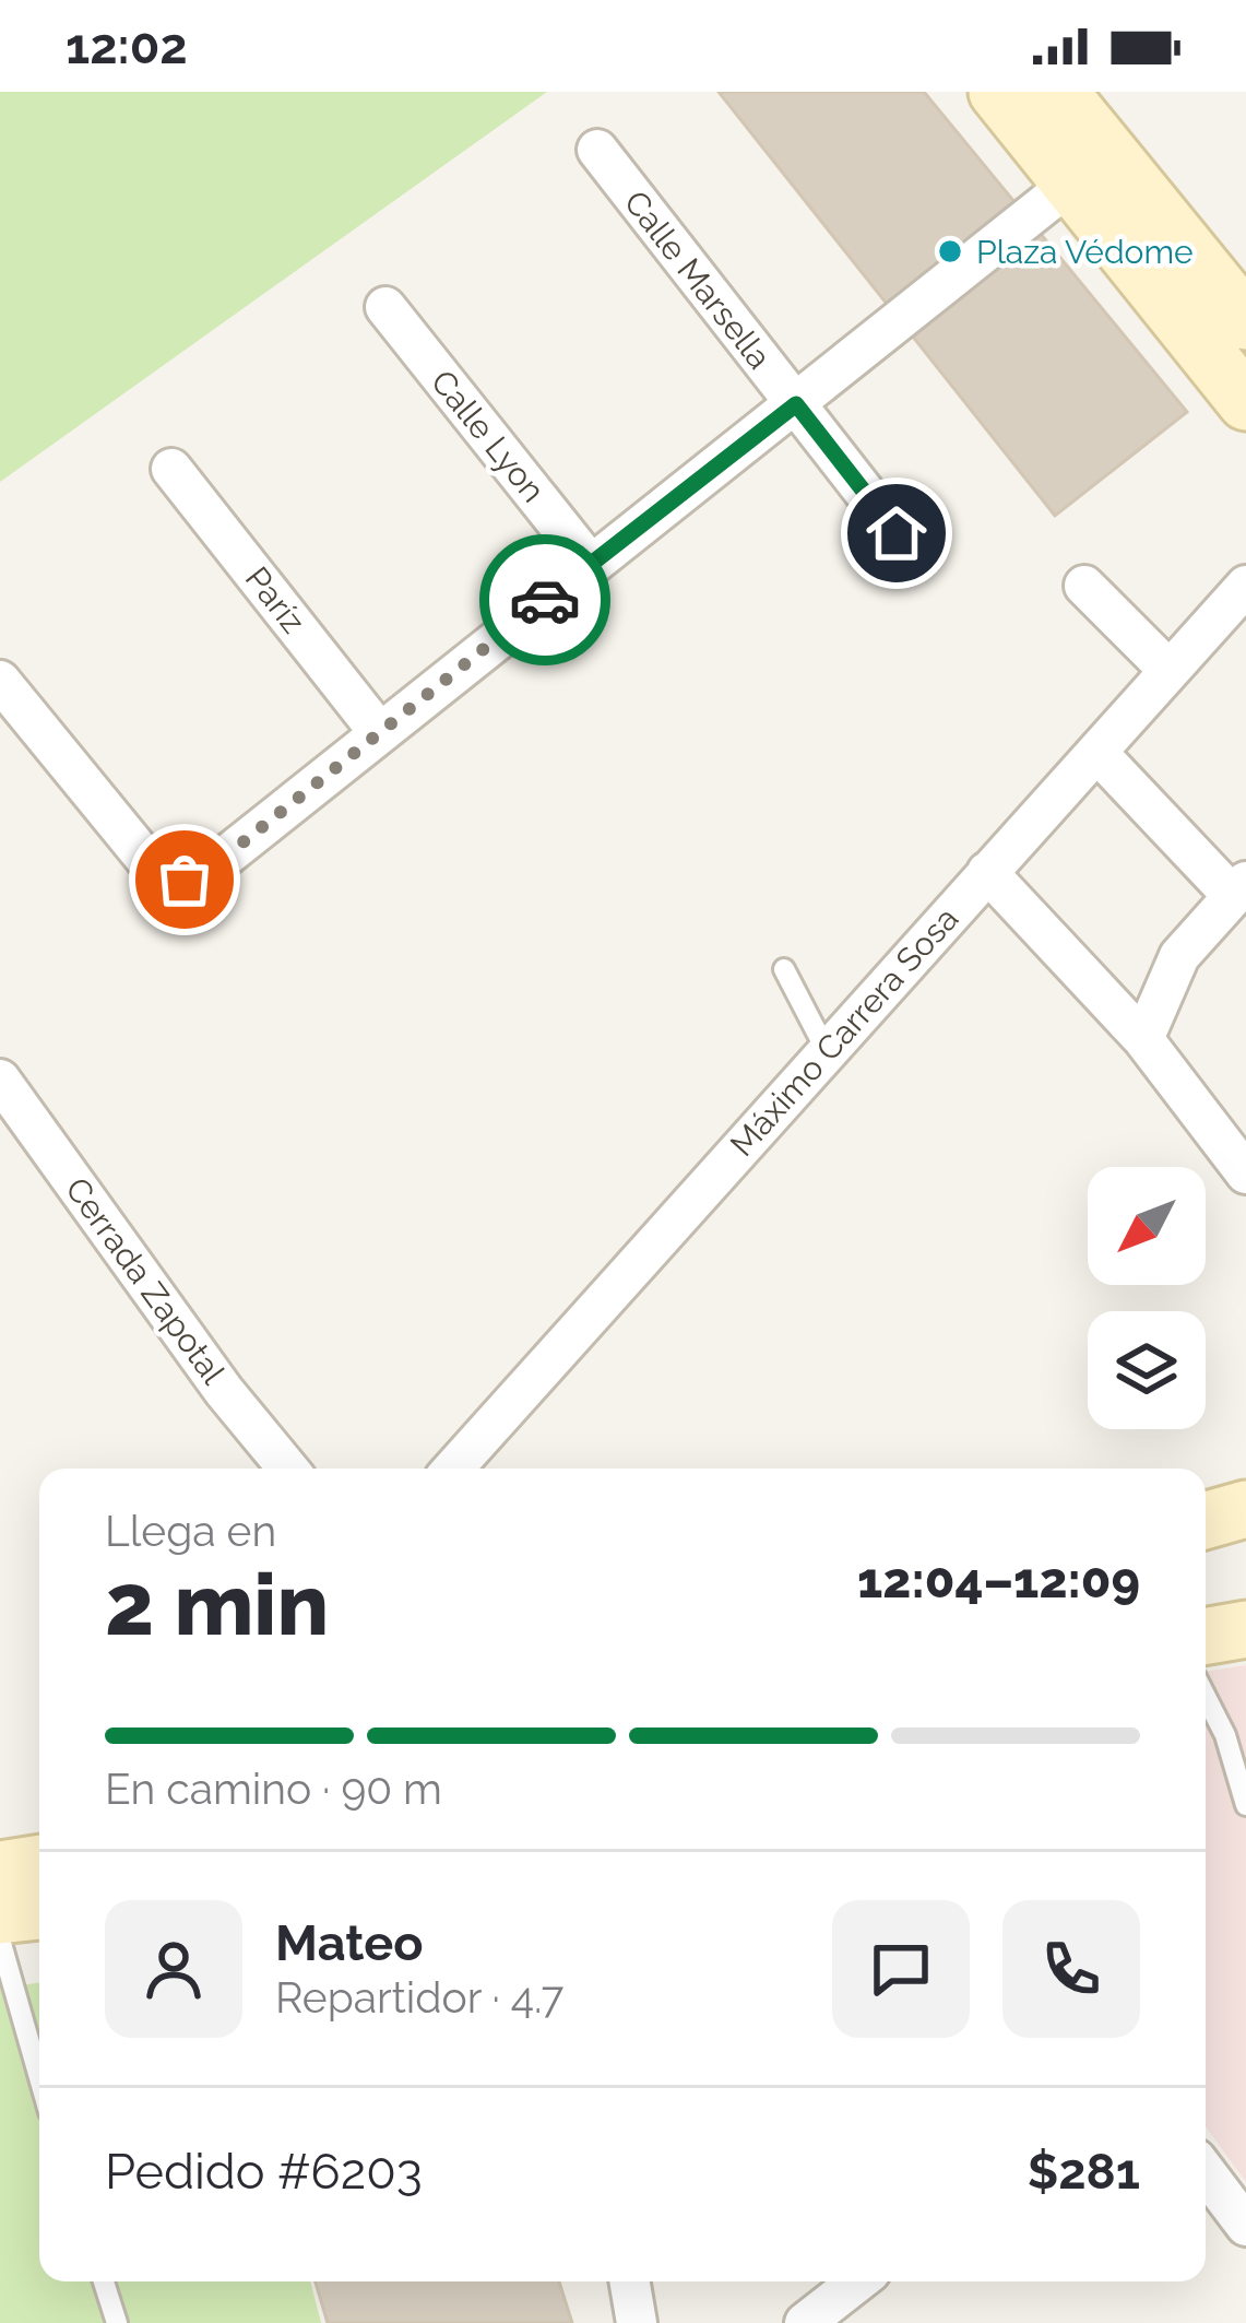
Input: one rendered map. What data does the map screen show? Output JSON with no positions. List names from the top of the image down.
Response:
{
  "streets": {
    "street": [
      "Calle Marsella",
      "Calle Lyon",
      "Paríz",
      "Máximo Carrera Sosa",
      "Cerrada Zapotal"
    ]
  },
  "places": ["Plaza Védome"],
  "north": "bottom left",
  "page": {
    "status": "12:02",
    "heading": ["2 min", "Llega en", "12:04–12:09"],
    "panel": [
      "Mateo",
      "Repartidor · 4.7",
      "Pedido #6203",
      "$281"
    ],
    "bar": "En camino · 90 m"
  }
}
